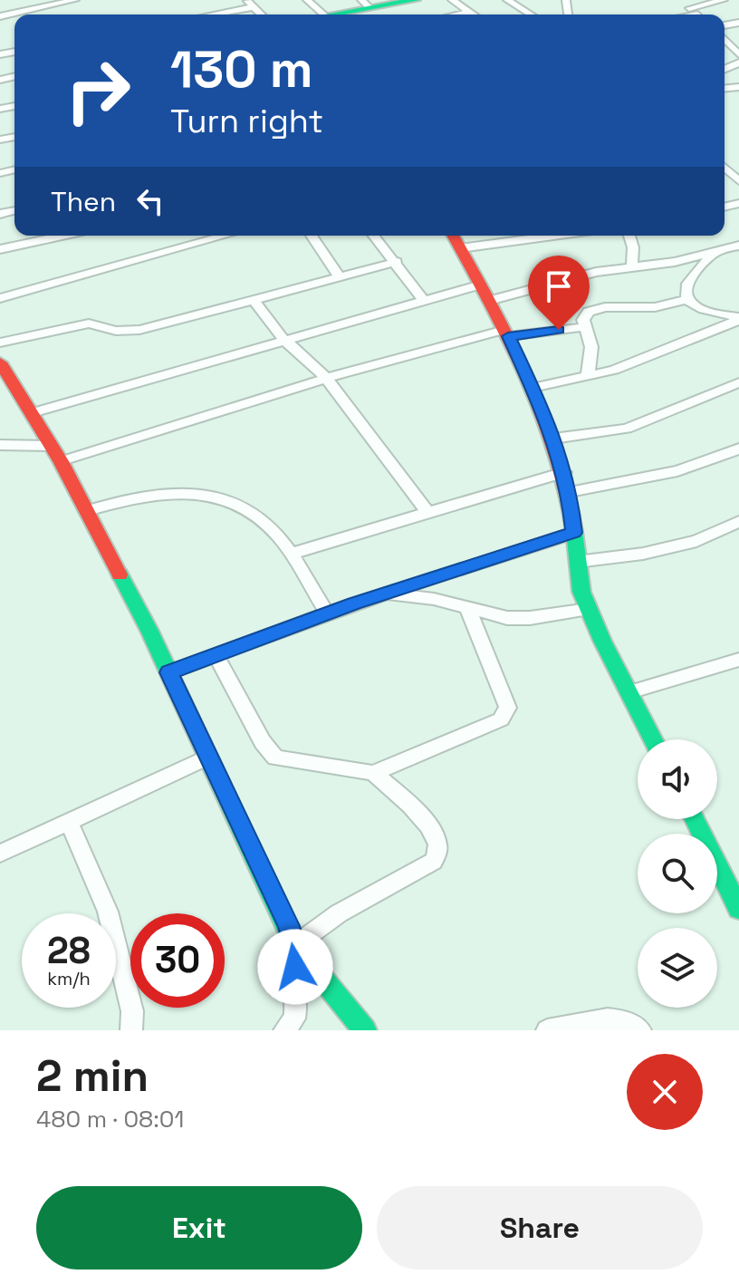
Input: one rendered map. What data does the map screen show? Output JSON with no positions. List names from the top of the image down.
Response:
{
  "page": {
    "turn": ["130 m", "Turn right"],
    "then": "Then",
    "speed": "28 km/h",
    "limit": "30",
    "heading": ["2 min", "480 m · 08:01"],
    "buttons": ["Exit", "Share"]
  }
}
